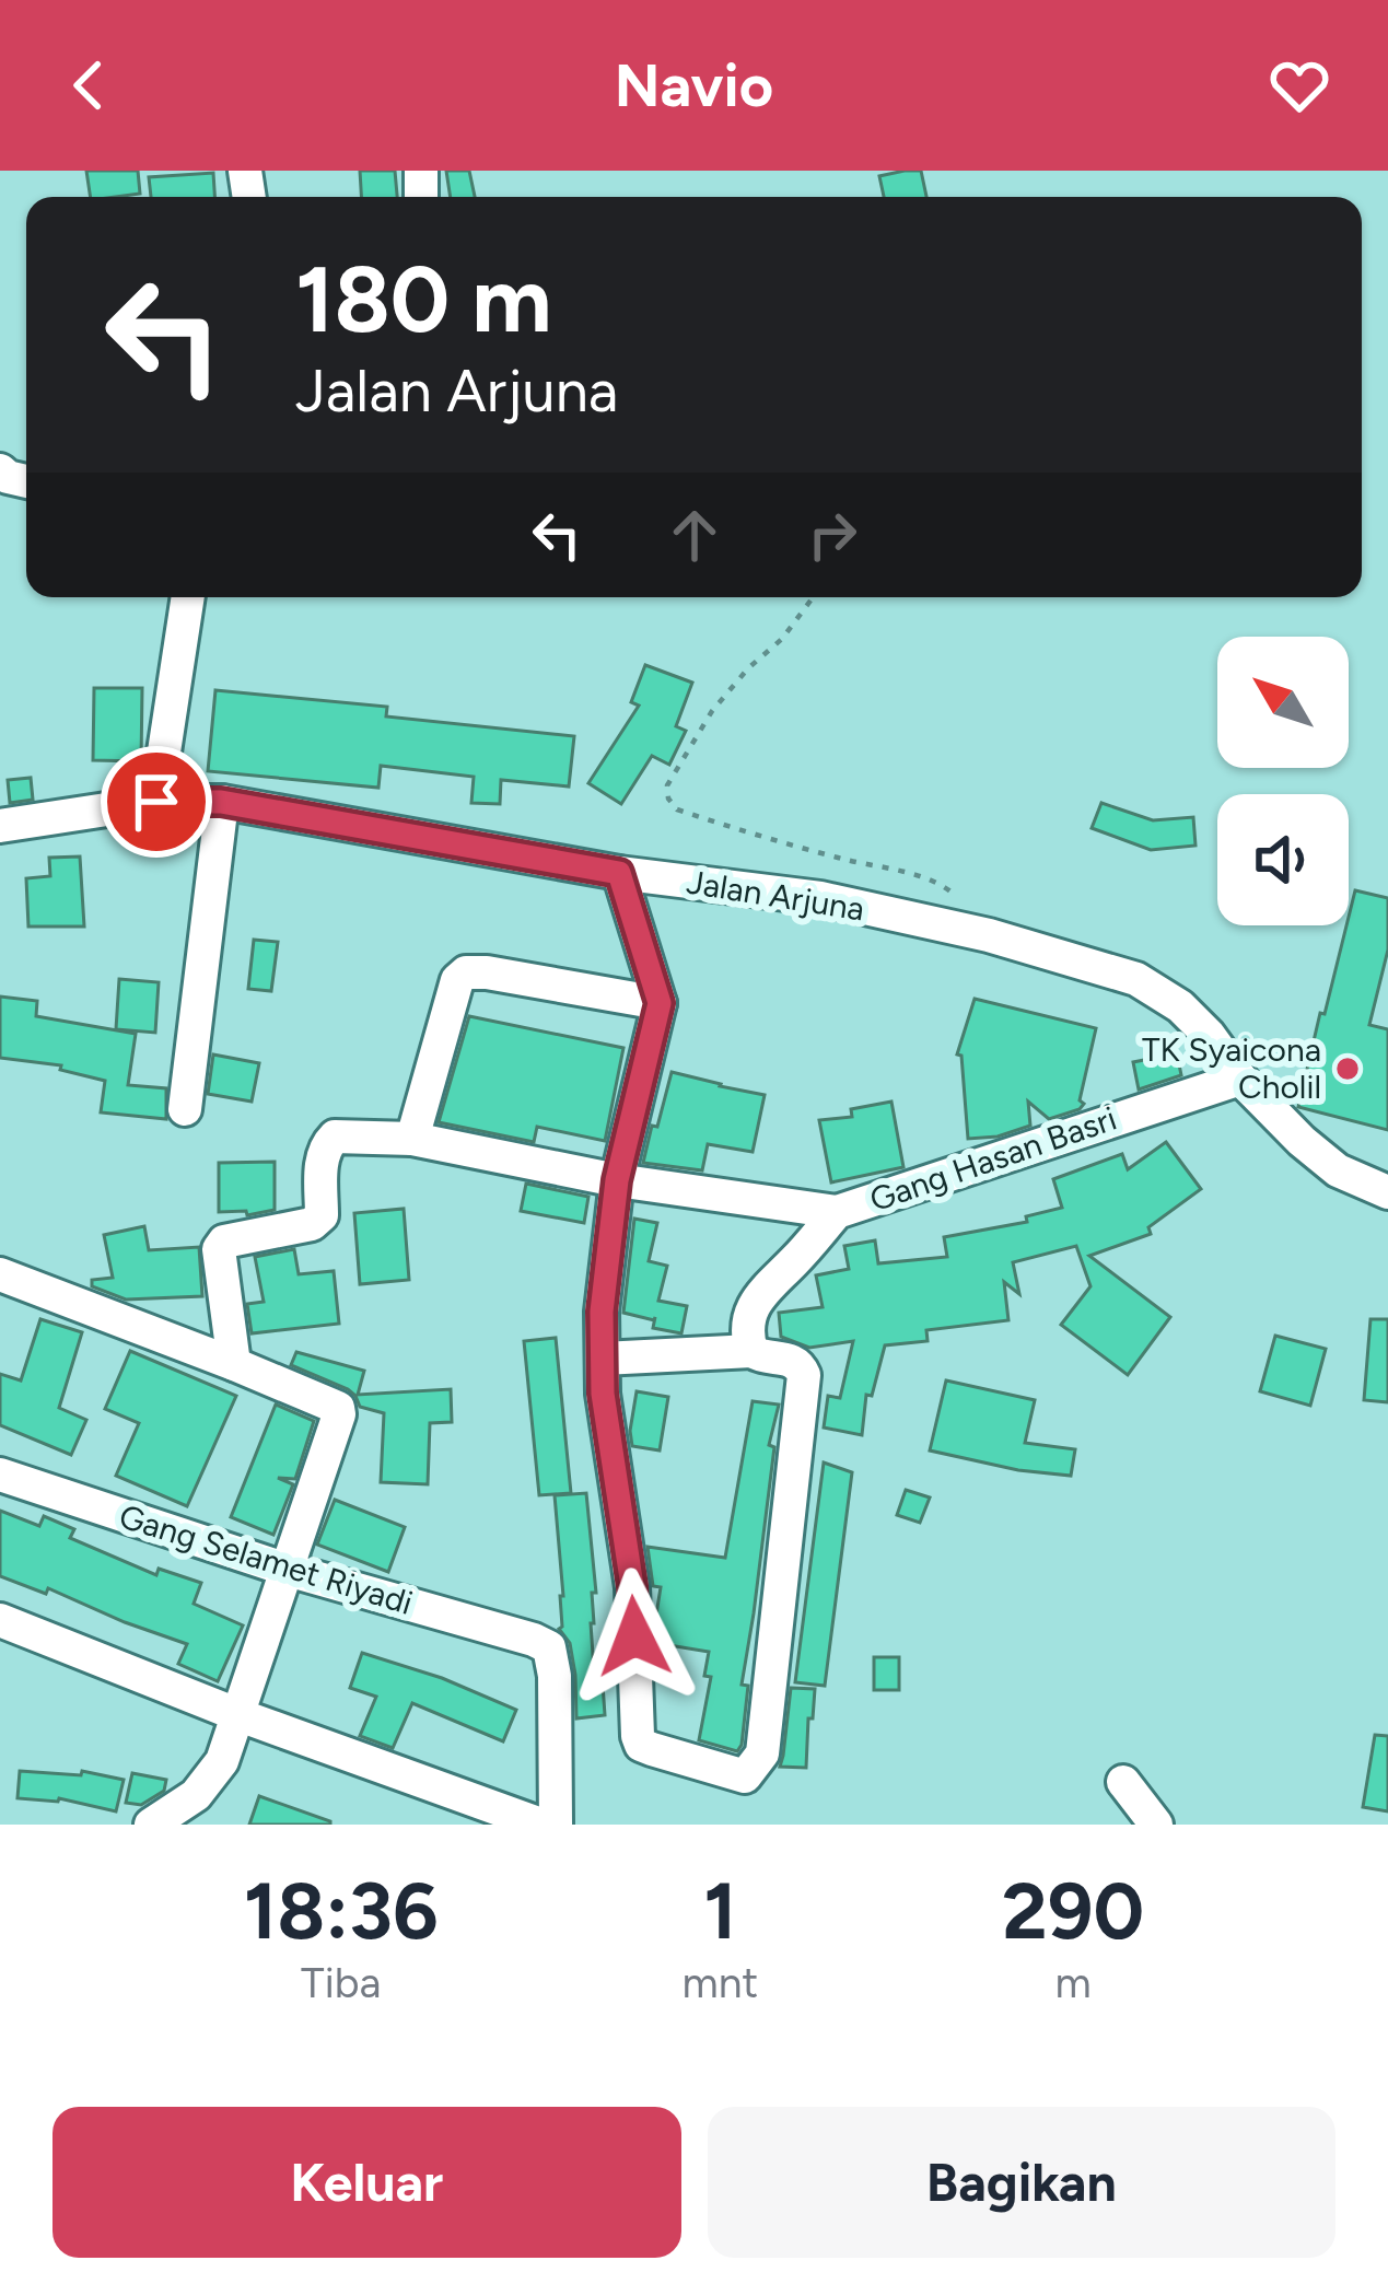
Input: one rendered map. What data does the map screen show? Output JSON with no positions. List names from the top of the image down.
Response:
{
  "streets": {
    "street": ["Jalan Arjuna", "Gang Hasan Basri", "Gang Selamet Riyadi"]
  },
  "crossings": [
    ["Jalan Arjuna", "Gang Hasan Basri"]
  ],
  "places": ["TK Syaicona Cholil"],
  "north": "top left",
  "page": {
    "header": "Navio",
    "turn": ["180 m", "Jalan Arjuna"],
    "eta": [
      "18:36",
      "Tiba",
      "1",
      "mnt",
      "290",
      "m"
    ],
    "buttons": ["Keluar", "Bagikan"]
  }
}
